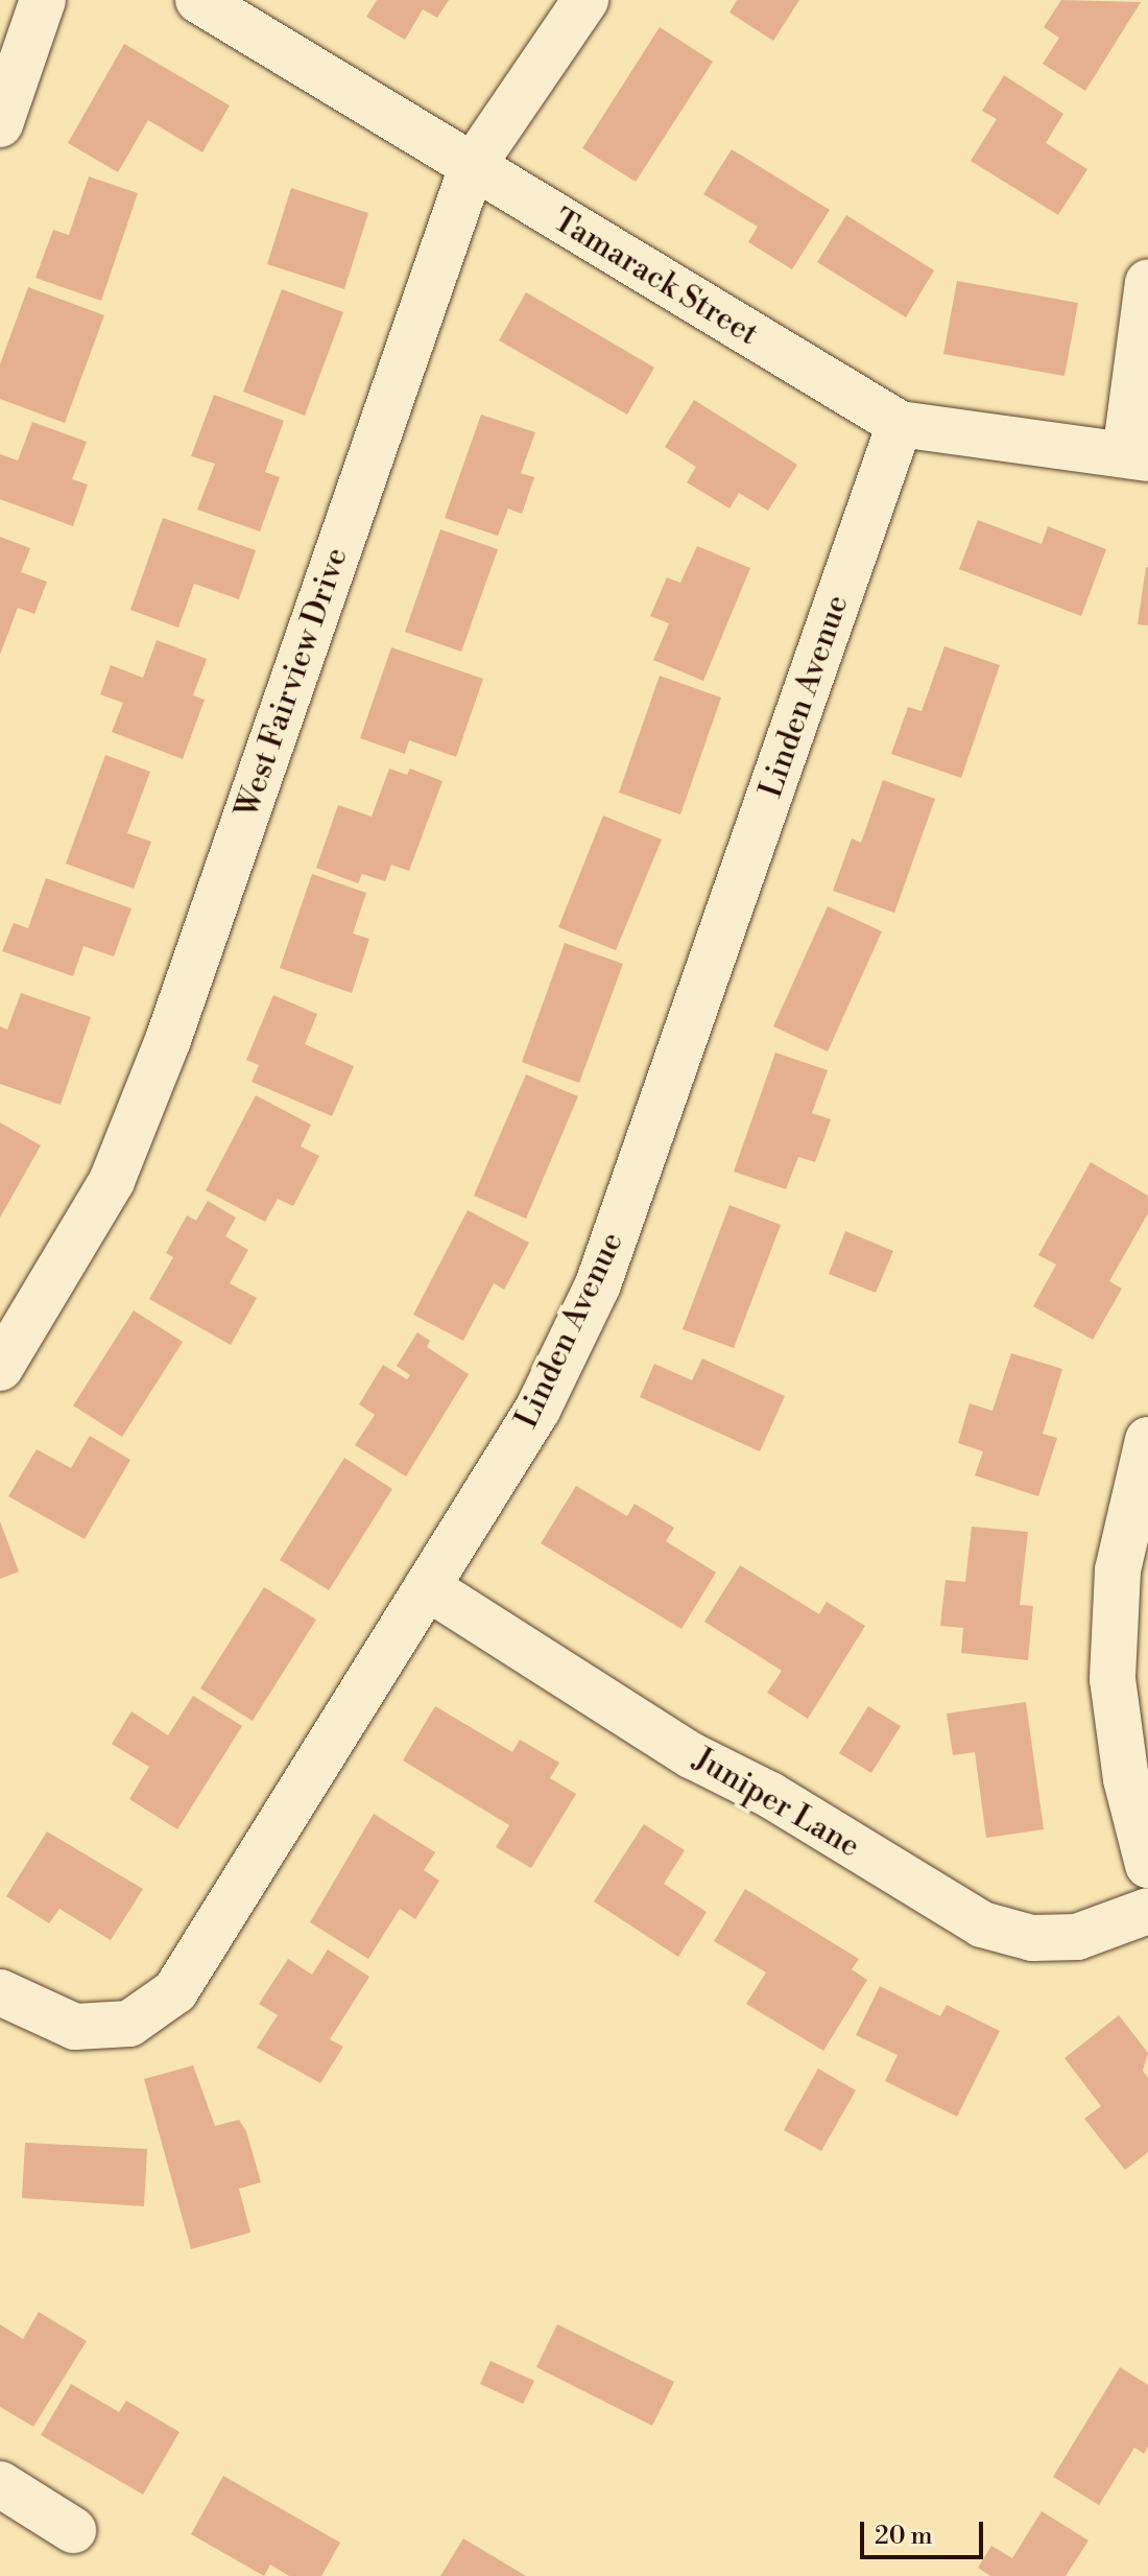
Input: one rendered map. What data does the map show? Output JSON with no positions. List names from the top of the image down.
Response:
{
  "streets": {
    "street": [
      "Tamarack Street",
      "West Fairview Drive",
      "Linden Avenue",
      "Juniper Lane"
    ]
  },
  "crossings": [
    ["Tamarack Street", "West Fairview Drive"],
    ["Tamarack Street", "Linden Avenue"],
    ["Linden Avenue", "Juniper Lane"]
  ],
  "scale_bar": "20 m"
}
